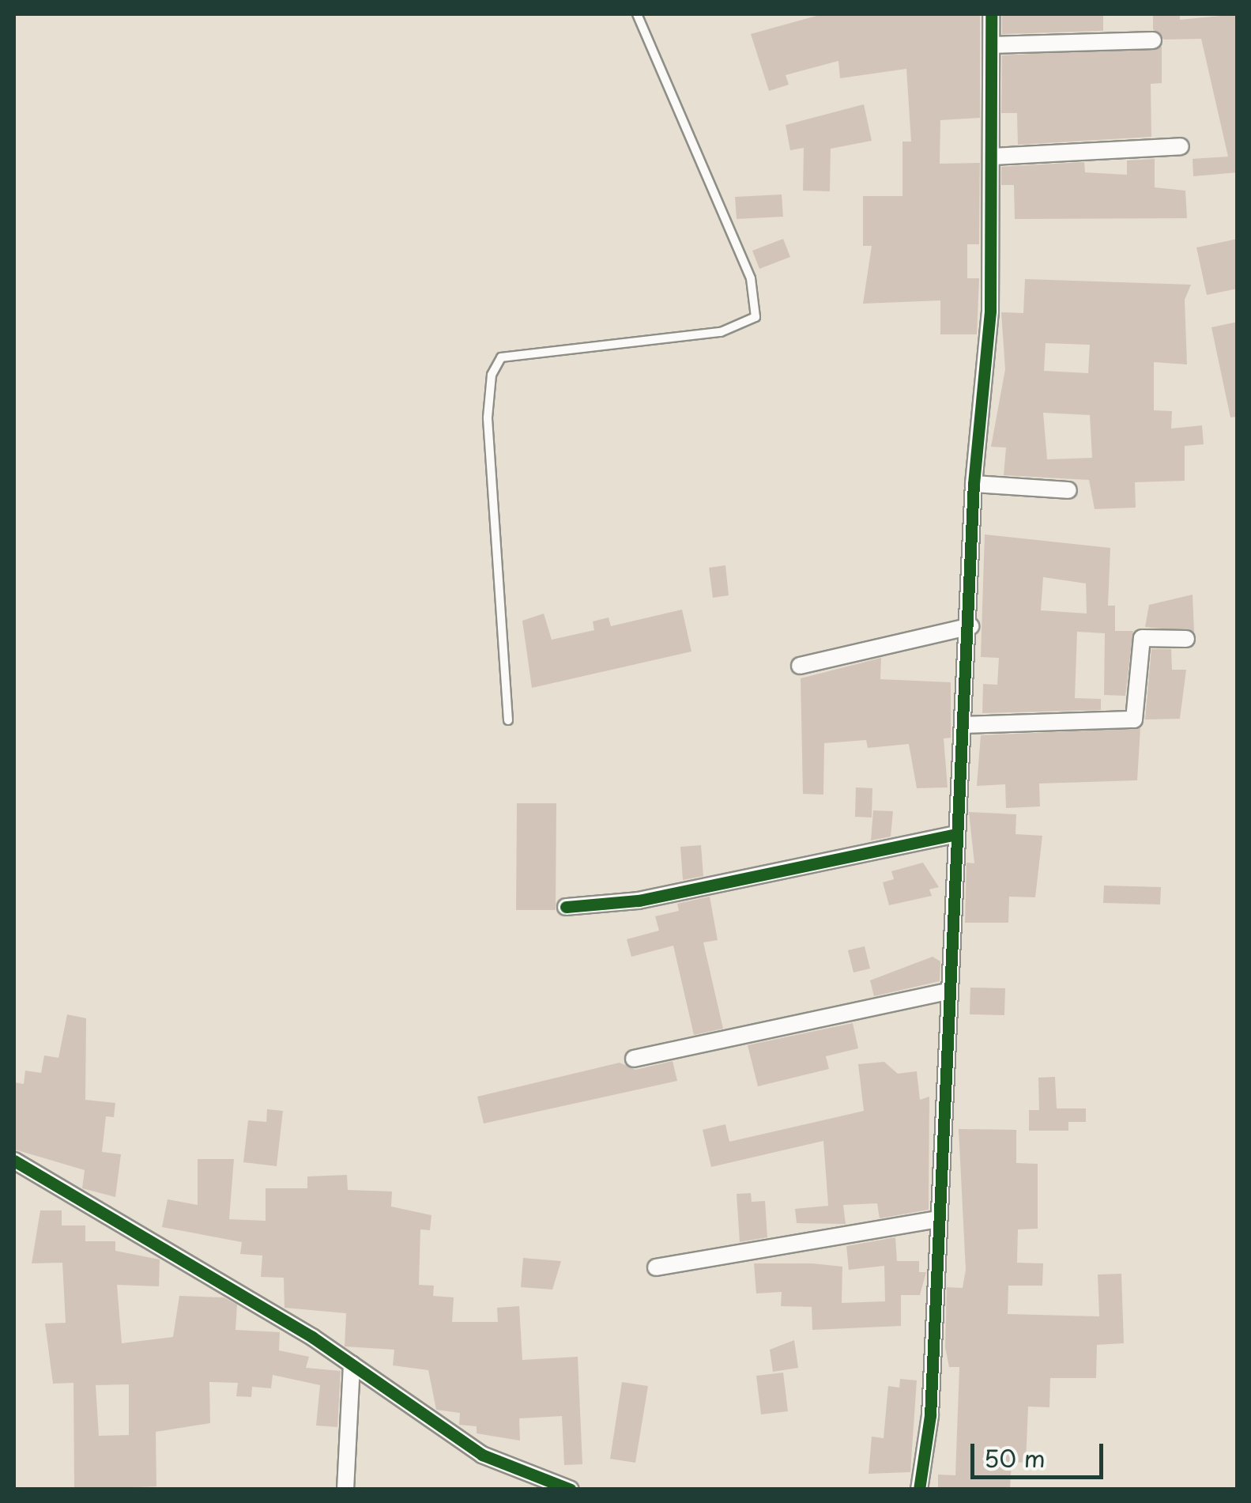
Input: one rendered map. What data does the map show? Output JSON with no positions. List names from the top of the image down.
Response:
{
  "scale_bar": "50 m"
}
